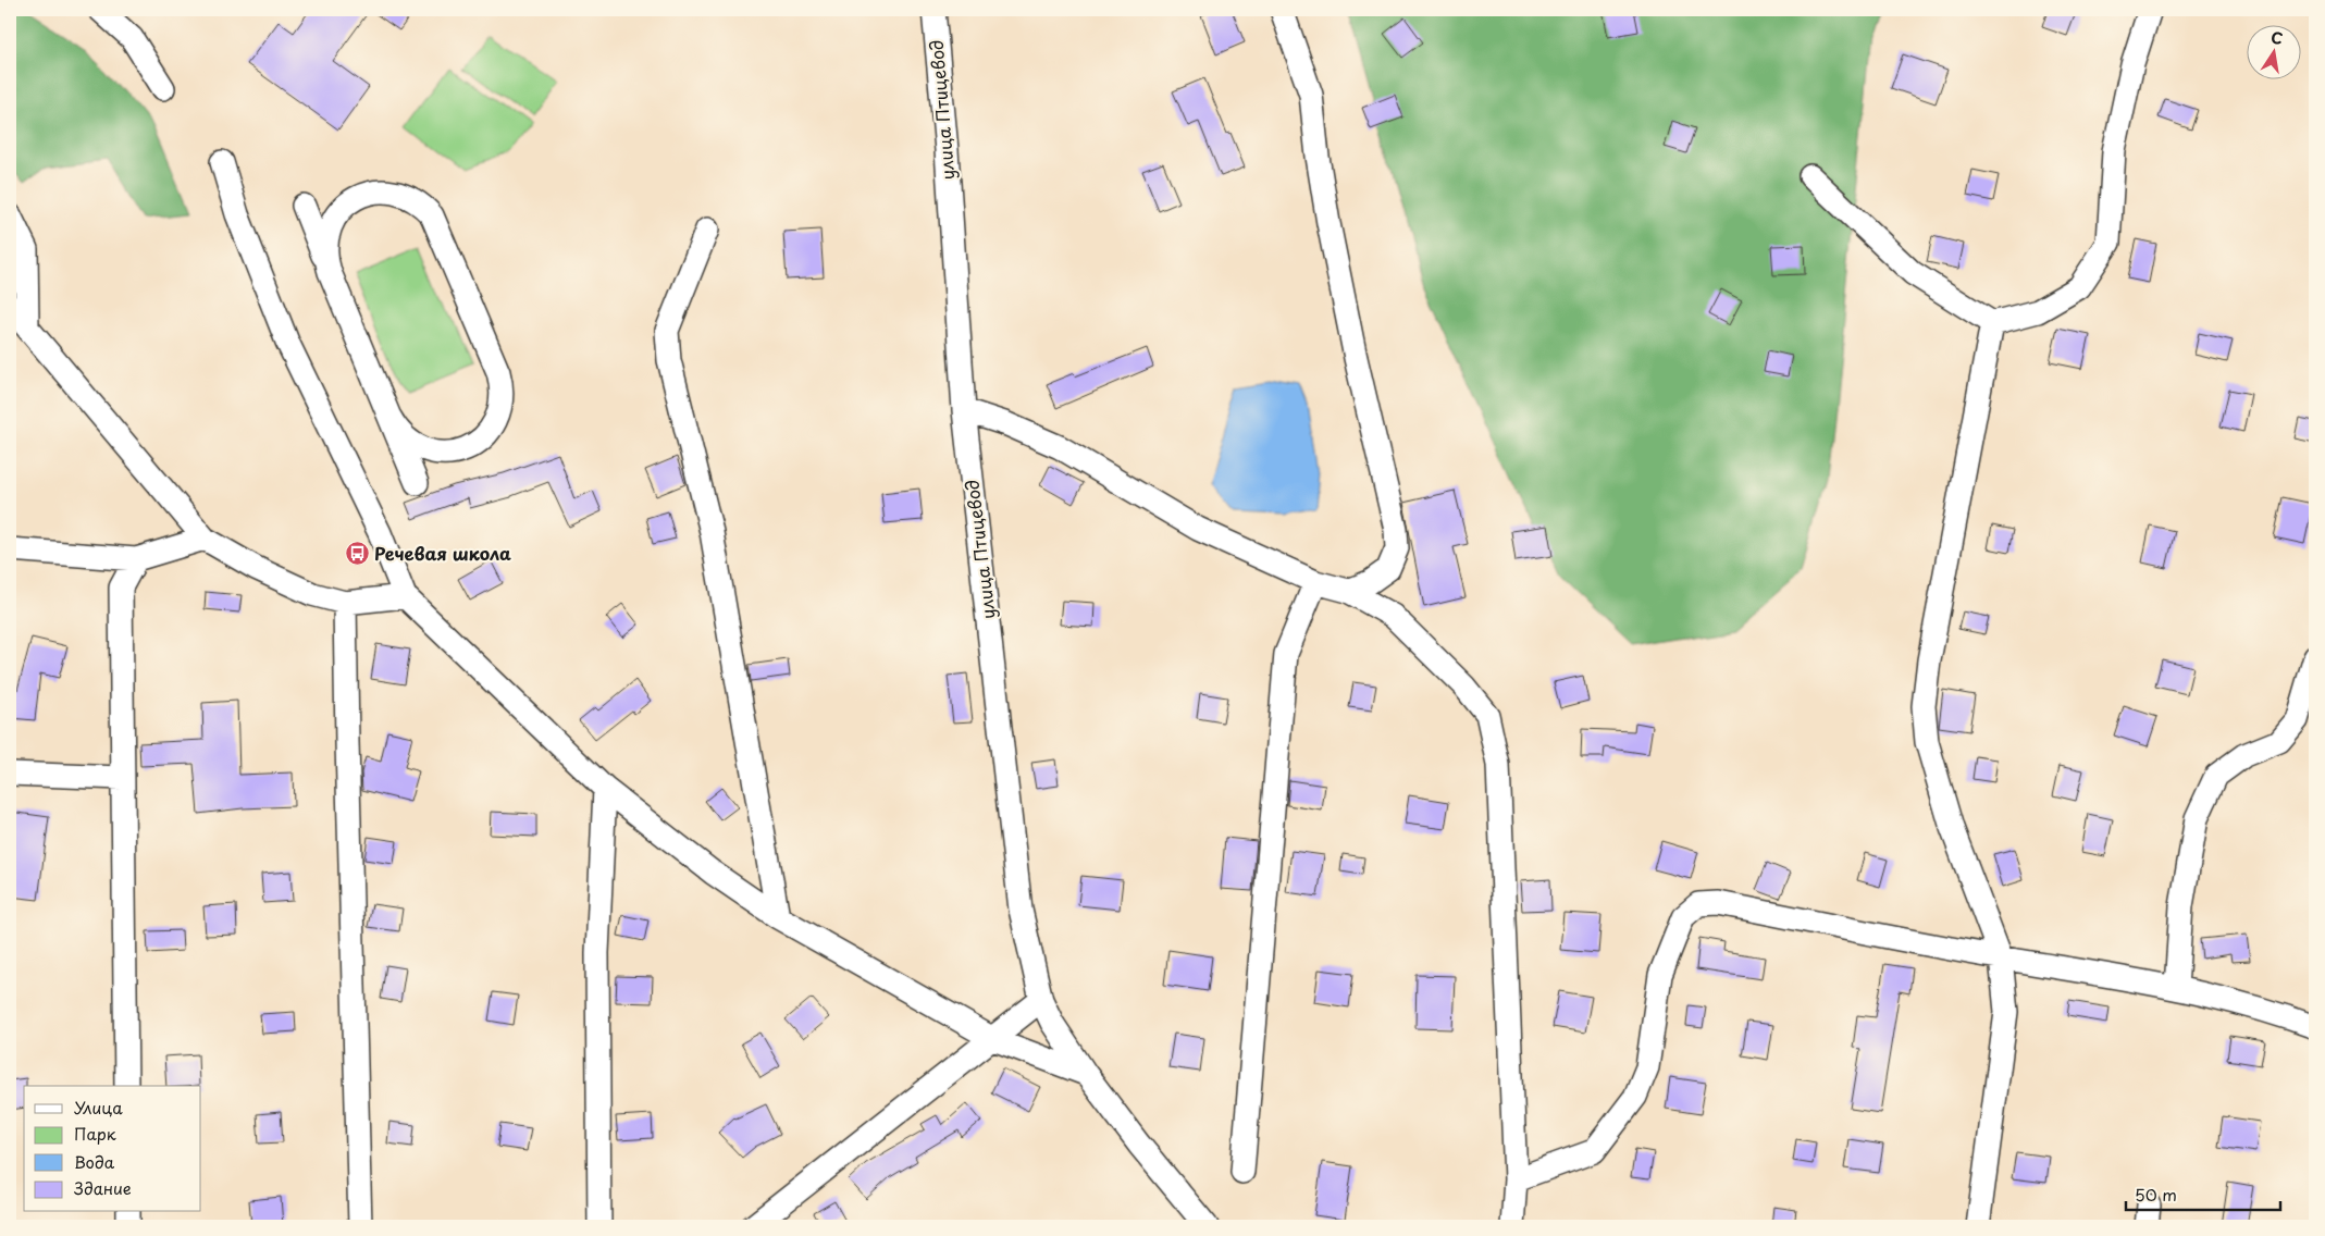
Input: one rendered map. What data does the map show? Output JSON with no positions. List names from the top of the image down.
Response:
{
  "streets": {
    "street": ["улица Птицевод"]
  },
  "places": {
    "bus stop": ["Речевая школа"]
  },
  "legend": [
    "Улица",
    "Парк",
    "Вода",
    "Здание"
  ],
  "scale_bar": "50 m",
  "north": "top"
}
